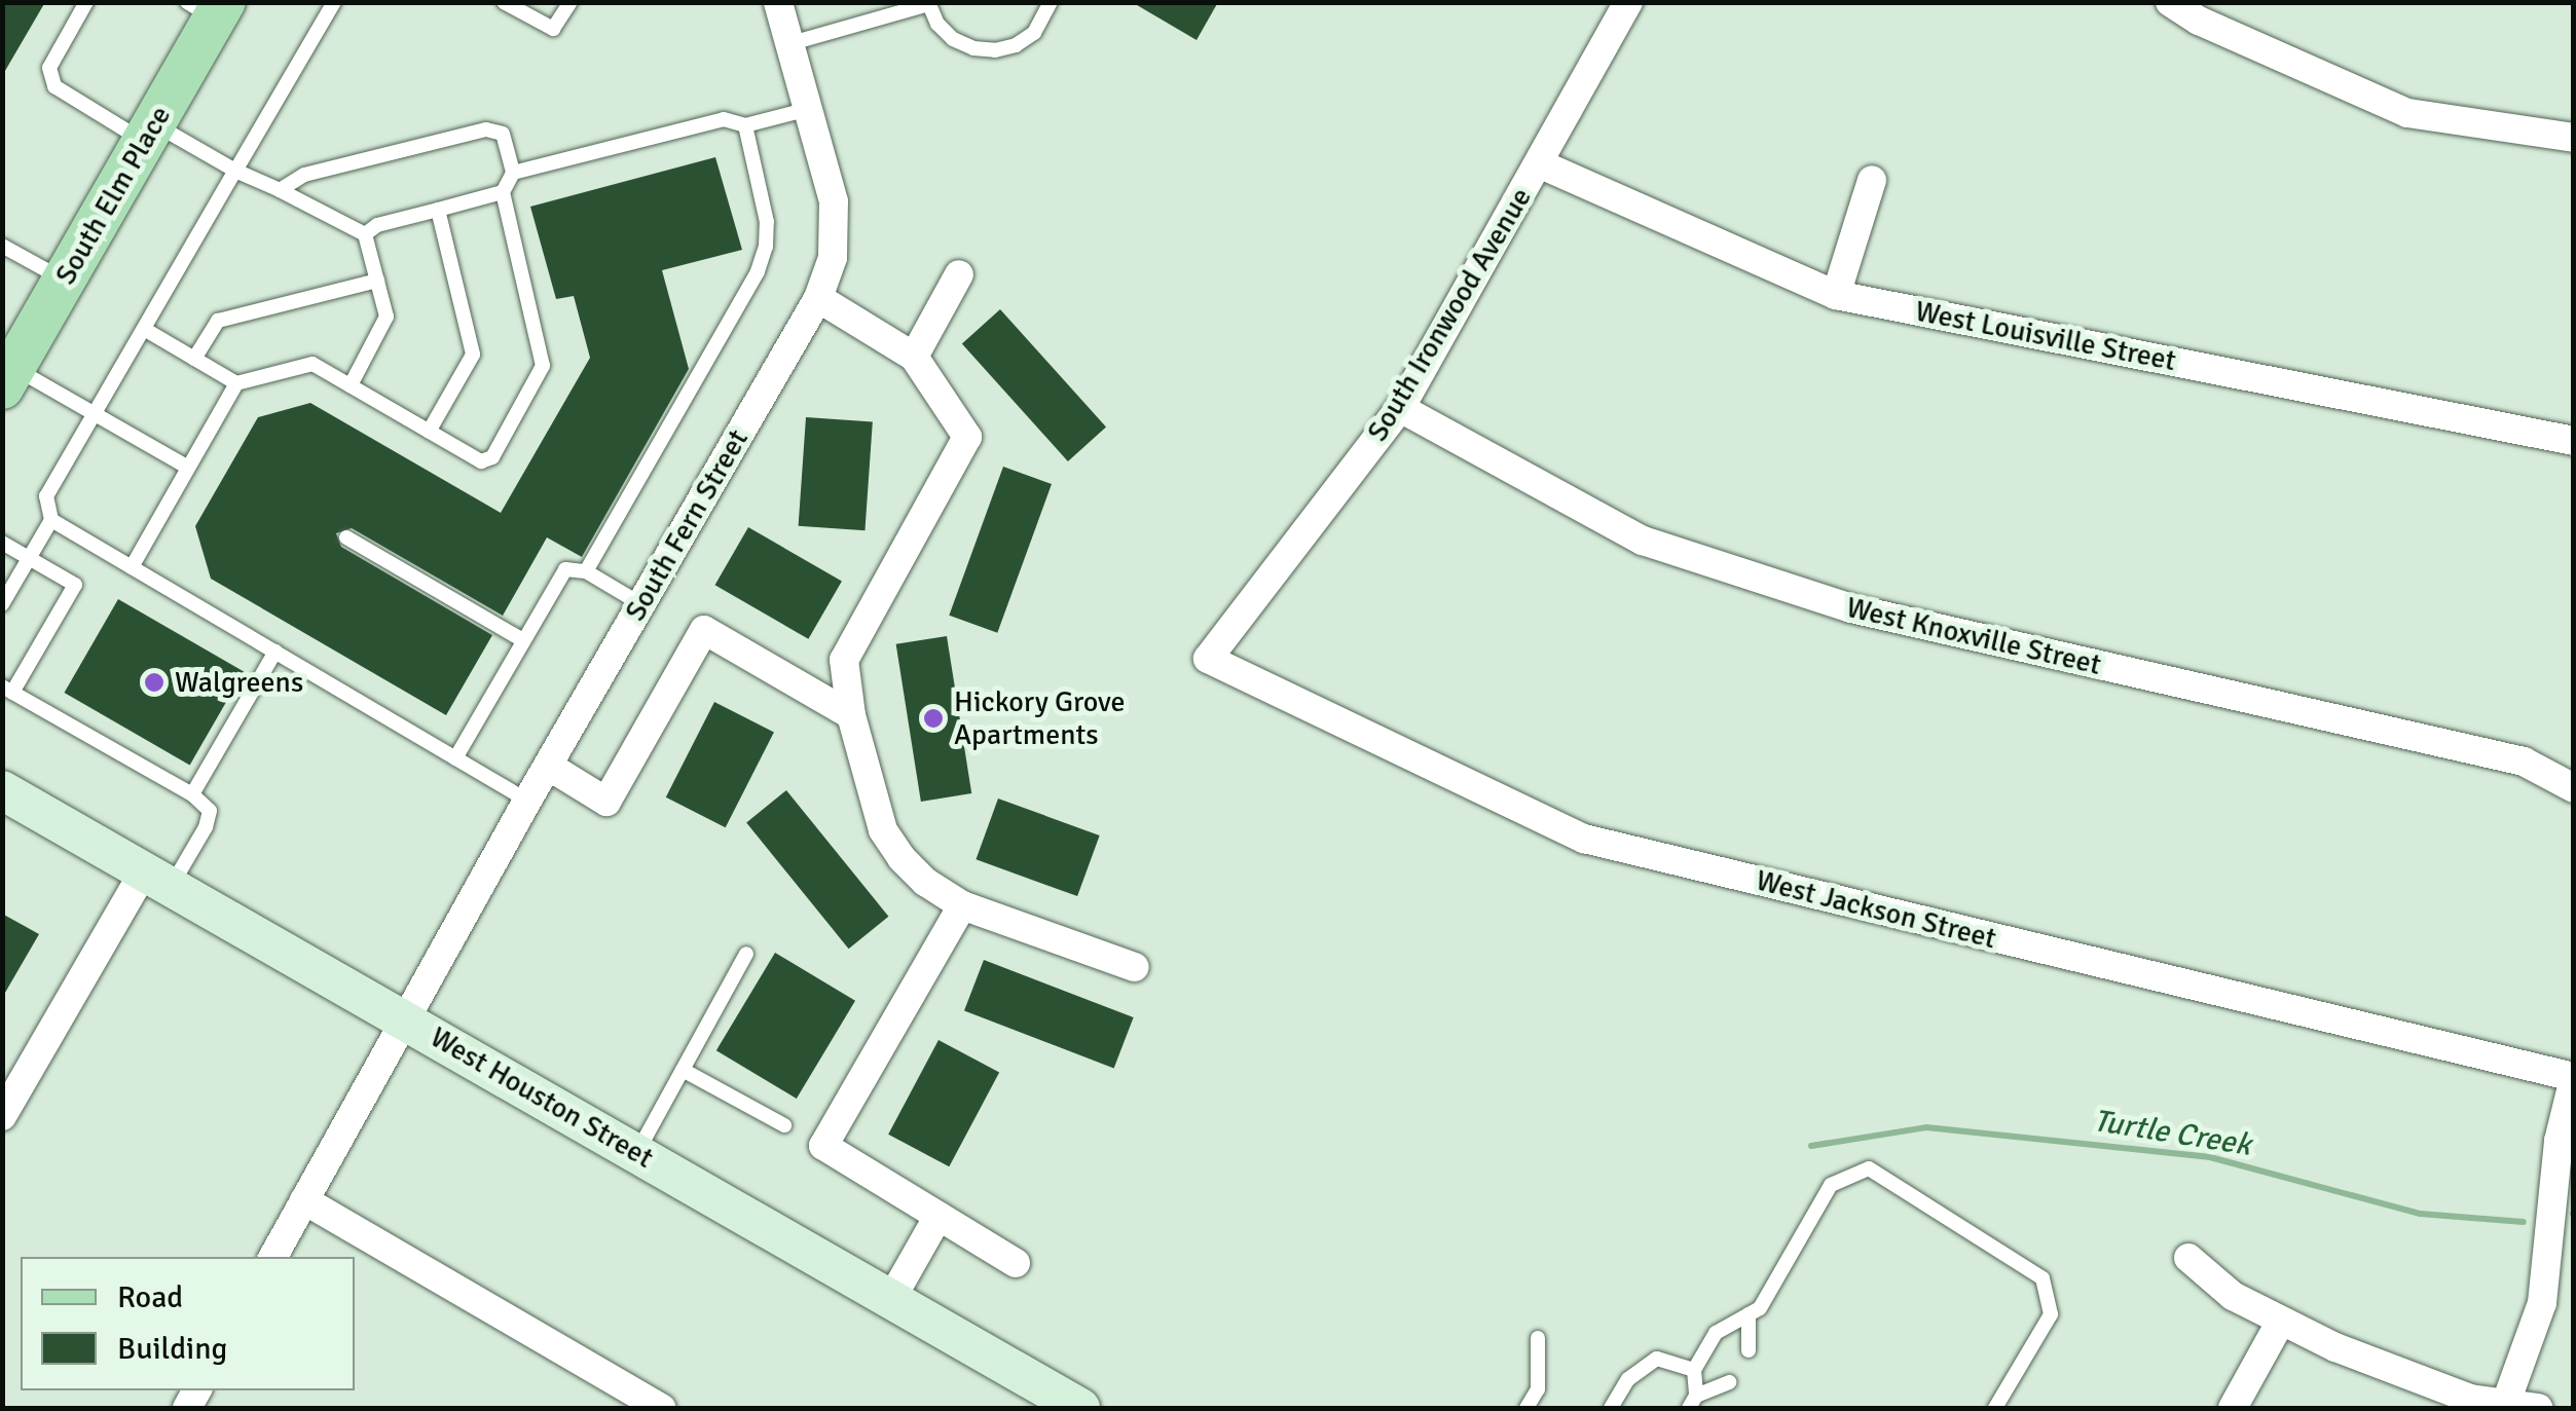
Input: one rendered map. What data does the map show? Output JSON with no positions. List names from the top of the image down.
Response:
{
  "streets": {
    "main road": ["South Elm Place", "West Houston Street"],
    "street": [
      "South Ironwood Avenue",
      "West Louisville Street",
      "South Fern Street",
      "West Knoxville Street",
      "West Jackson Street"
    ]
  },
  "crossings": [
    ["South Ironwood Avenue", "West Louisville Street"],
    ["South Ironwood Avenue", "West Knoxville Street"],
    ["South Ironwood Avenue", "West Jackson Street"],
    ["South Fern Street", "West Houston Street"]
  ],
  "water": ["Turtle Creek"],
  "places": ["Walgreens", "Hickory Grove Apartments"],
  "legend": ["Road", "Building"]
}
